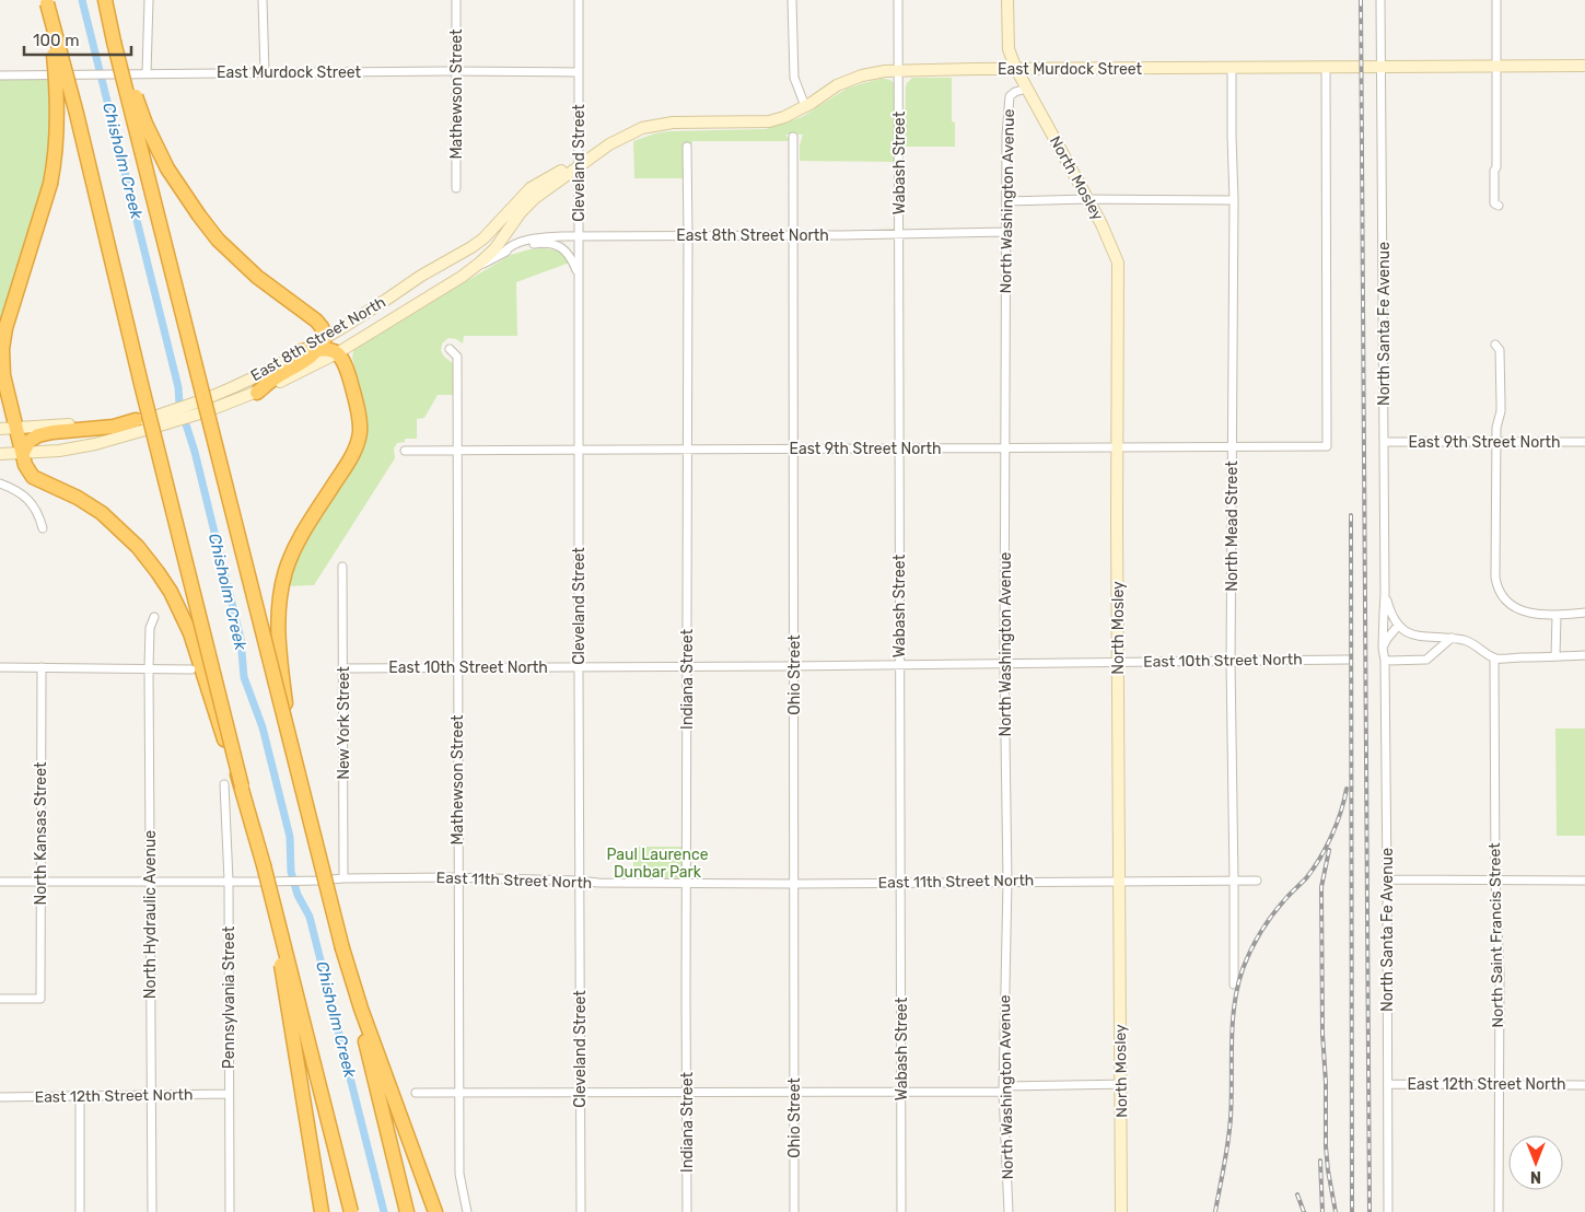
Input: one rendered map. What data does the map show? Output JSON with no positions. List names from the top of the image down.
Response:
{
  "streets": {
    "street": [
      "East Murdock Street",
      "Mathewson Street",
      "Cleveland Street",
      "Wabash Street",
      "North Mosley",
      "North Washington Avenue",
      "East 8th Street North",
      "North Santa Fe Avenue",
      "East 9th Street North",
      "North Mead Street",
      "East 10th Street North",
      "Ohio Street",
      "Indiana Street",
      "New York Street",
      "North Kansas Street",
      "East 11th Street North",
      "North Hydraulic Avenue",
      "North Saint Francis Street",
      "Pennsylvania Street",
      "East 12th Street North"
    ]
  },
  "crossings": [
    ["East Murdock Street", "Mathewson Street"],
    ["East Murdock Street", "Cleveland Street"],
    ["East Murdock Street", "Wabash Street"],
    ["East Murdock Street", "North Mosley"],
    ["East Murdock Street", "East 8th Street North"],
    ["East Murdock Street", "North Santa Fe Avenue"],
    ["East Murdock Street", "East 9th Street North"],
    ["East Murdock Street", "North Mead Street"],
    ["Mathewson Street", "East 9th Street North"],
    ["Mathewson Street", "East 10th Street North"],
    ["Mathewson Street", "East 11th Street North"],
    ["Cleveland Street", "East 8th Street North"],
    ["Cleveland Street", "East 9th Street North"],
    ["Cleveland Street", "East 10th Street North"],
    ["Cleveland Street", "East 11th Street North"],
    ["Wabash Street", "East 8th Street North"],
    ["Wabash Street", "East 9th Street North"],
    ["Wabash Street", "East 10th Street North"],
    ["Wabash Street", "East 11th Street North"],
    ["North Mosley", "North Washington Avenue"],
    ["North Mosley", "East 9th Street North"],
    ["North Mosley", "East 10th Street North"],
    ["North Mosley", "East 11th Street North"],
    ["North Washington Avenue", "East 8th Street North"],
    ["North Washington Avenue", "East 9th Street North"],
    ["North Washington Avenue", "East 10th Street North"],
    ["North Washington Avenue", "East 11th Street North"],
    ["East 8th Street North", "Ohio Street"],
    ["East 8th Street North", "Indiana Street"],
    ["North Santa Fe Avenue", "East 9th Street North"],
    ["North Santa Fe Avenue", "East 12th Street North"],
    ["East 9th Street North", "North Mead Street"],
    ["East 9th Street North", "Ohio Street"],
    ["East 9th Street North", "Indiana Street"],
    ["North Mead Street", "East 10th Street North"],
    ["North Mead Street", "East 11th Street North"],
    ["East 10th Street North", "Ohio Street"],
    ["East 10th Street North", "Indiana Street"],
    ["East 10th Street North", "New York Street"],
    ["Ohio Street", "East 11th Street North"],
    ["Indiana Street", "East 11th Street North"],
    ["New York Street", "East 11th Street North"],
    ["North Kansas Street", "East 11th Street North"],
    ["East 11th Street North", "North Hydraulic Avenue"],
    ["East 11th Street North", "Pennsylvania Street"],
    ["North Hydraulic Avenue", "East 12th Street North"],
    ["North Saint Francis Street", "East 12th Street North"],
    ["Pennsylvania Street", "East 12th Street North"]
  ],
  "water": ["Chisholm Creek"],
  "parks": ["Paul Laurence Dunbar Park"],
  "scale_bar": "100 m",
  "north": "bottom"
}
